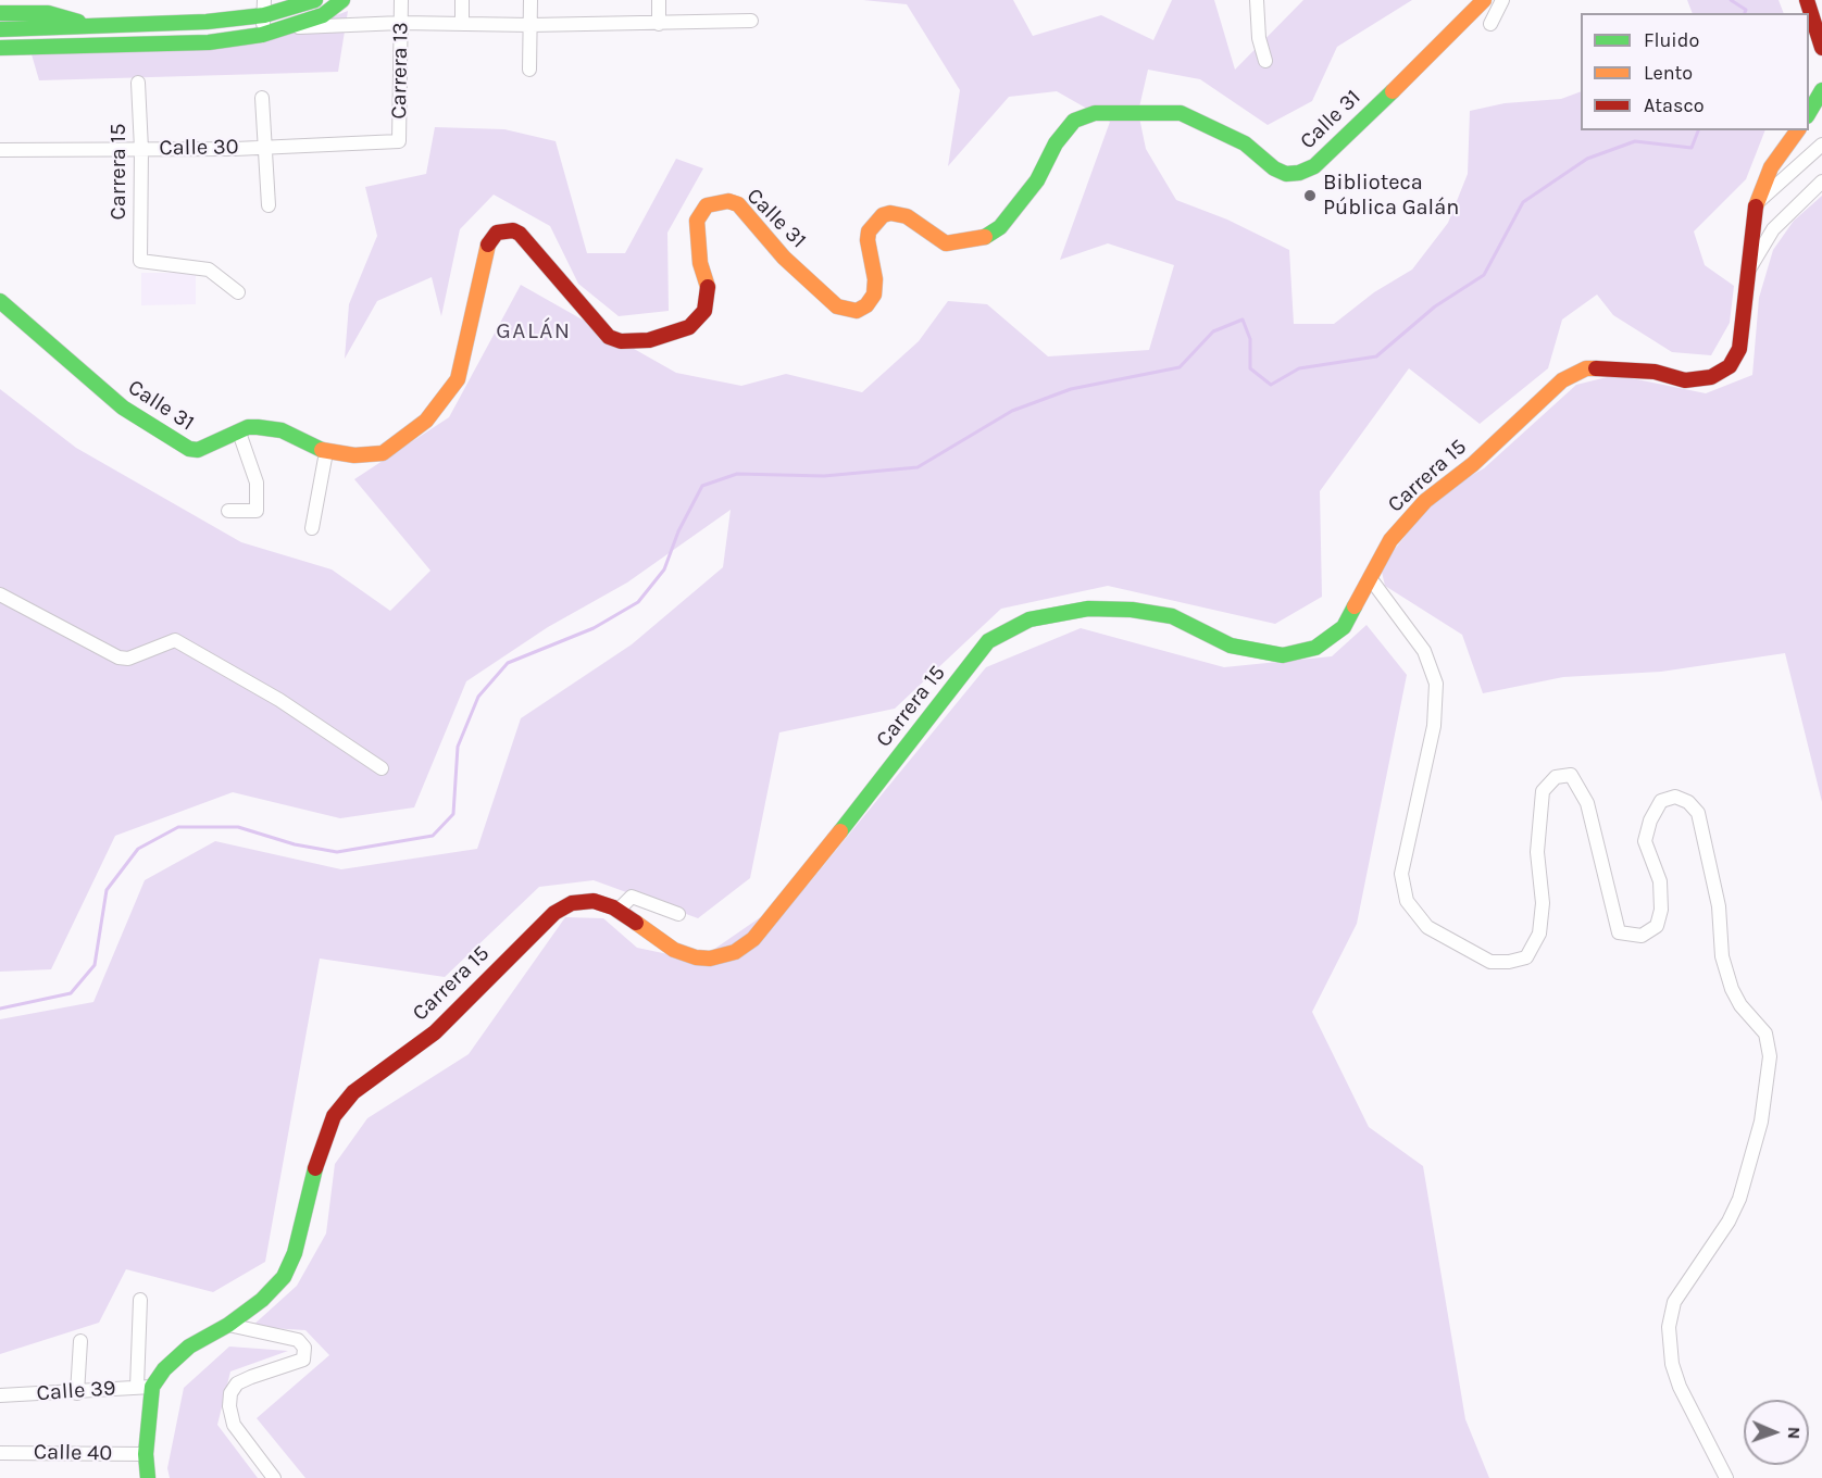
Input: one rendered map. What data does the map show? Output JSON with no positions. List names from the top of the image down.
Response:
{
  "streets": {
    "main road": ["Calle 31", "Carrera 15"],
    "street": [
      "Carrera 13",
      "Calle 30",
      "Calle 39",
      "Calle 40"
    ]
  },
  "crossings": [
    ["Carrera 13", "Calle 30"],
    ["Calle 30", "Carrera 15"],
    ["Carrera 15", "Calle 39"]
  ],
  "districts": ["GALÁN"],
  "places": ["Biblioteca Pública Galán"],
  "legend": ["Fluido", "Lento", "Atasco"],
  "north": "right"
}
